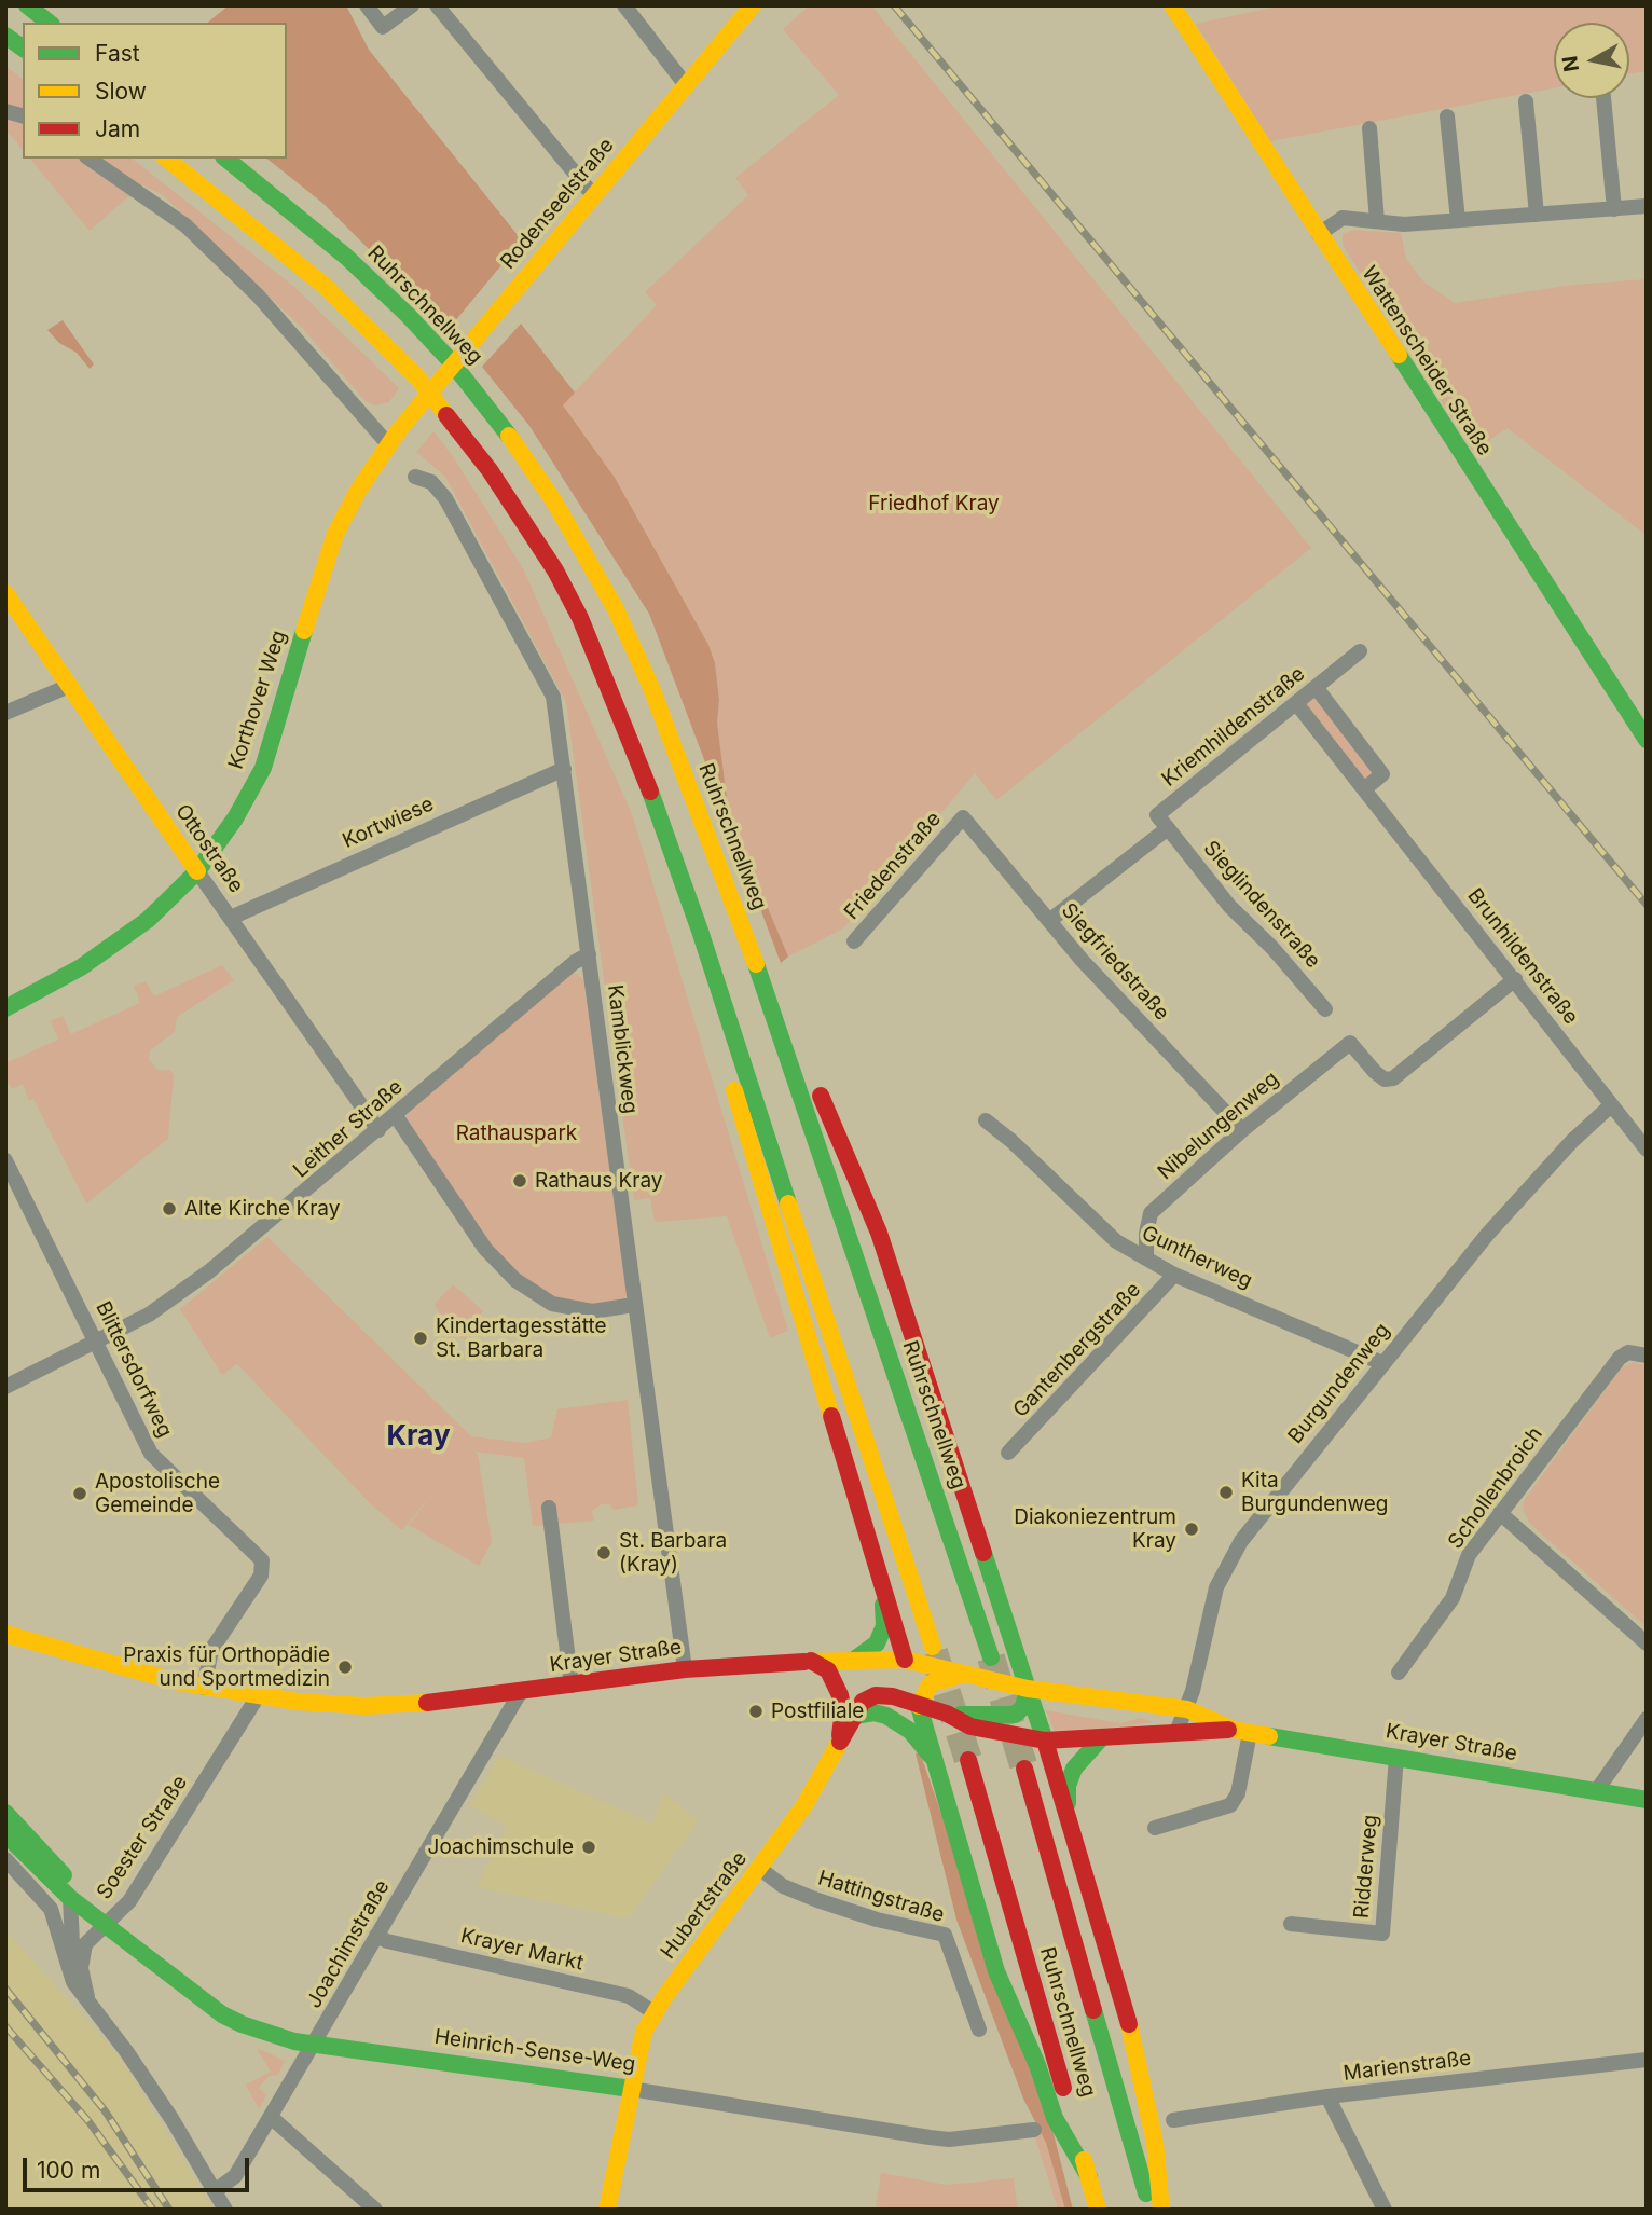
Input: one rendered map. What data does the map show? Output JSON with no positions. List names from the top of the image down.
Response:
{
  "streets": {
    "main road": [
      "Rodenseelstraße",
      "Ruhrschnellweg",
      "Wattenscheider Straße",
      "Korthover Weg",
      "Ottostraße",
      "Krayer Straße",
      "Hubertstraße",
      "Heinrich-Sense-Weg"
    ],
    "street": [
      "Kriemhildenstraße",
      "Kortwiese",
      "Friedenstraße",
      "Sieglindenstraße",
      "Brunhildenstraße",
      "Siegfriedstraße",
      "Kamblickweg",
      "Nibelungenweg",
      "Leither Straße",
      "Guntherweg",
      "Gantenbergstraße",
      "Blittersdorfweg",
      "Burgundenweg",
      "Schollenbroich",
      "Soester Straße",
      "Ridderweg",
      "Hattingstraße",
      "Joachimstraße",
      "Krayer Markt",
      "Marienstraße"
    ]
  },
  "crossings": [
    ["Rodenseelstraße", "Korthover Weg"],
    ["Korthover Weg", "Ottostraße"],
    ["Kriemhildenstraße", "Sieglindenstraße"],
    ["Kriemhildenstraße", "Brunhildenstraße"],
    ["Kortwiese", "Ottostraße"],
    ["Kortwiese", "Kamblickweg"],
    ["Ottostraße", "Leither Straße"],
    ["Friedenstraße", "Siegfriedstraße"],
    ["Brunhildenstraße", "Nibelungenweg"],
    ["Brunhildenstraße", "Burgundenweg"],
    ["Siegfriedstraße", "Nibelungenweg"],
    ["Kamblickweg", "Leither Straße"],
    ["Kamblickweg", "Krayer Straße"],
    ["Nibelungenweg", "Guntherweg"],
    ["Leither Straße", "Blittersdorfweg"],
    ["Guntherweg", "Gantenbergstraße"],
    ["Guntherweg", "Burgundenweg"],
    ["Blittersdorfweg", "Krayer Straße"],
    ["Burgundenweg", "Krayer Straße"],
    ["Krayer Straße", "Soester Straße"],
    ["Krayer Straße", "Ridderweg"],
    ["Krayer Straße", "Hubertstraße"],
    ["Krayer Straße", "Joachimstraße"],
    ["Soester Straße", "Joachimstraße"],
    ["Soester Straße", "Heinrich-Sense-Weg"],
    ["Hattingstraße", "Hubertstraße"],
    ["Hubertstraße", "Krayer Markt"],
    ["Hubertstraße", "Heinrich-Sense-Weg"],
    ["Joachimstraße", "Krayer Markt"],
    ["Joachimstraße", "Heinrich-Sense-Weg"]
  ],
  "districts": ["Kray"],
  "parks": ["Friedhof Kray", "Rathauspark"],
  "places": [
    "Rathaus Kray",
    "Alte Kirche Kray",
    "Kindertagesstätte St. Barbara",
    "Kita Burgundenweg",
    "Apostolische Gemeinde",
    "Diakoniezentrum Kray",
    "St. Barbara (Kray)",
    "Praxis für Orthopädie und Sportmedizin",
    "Postfiliale",
    "Joachimschule"
  ],
  "legend": ["Fast", "Slow", "Jam"],
  "scale_bar": "100 m",
  "north": "left"
}
